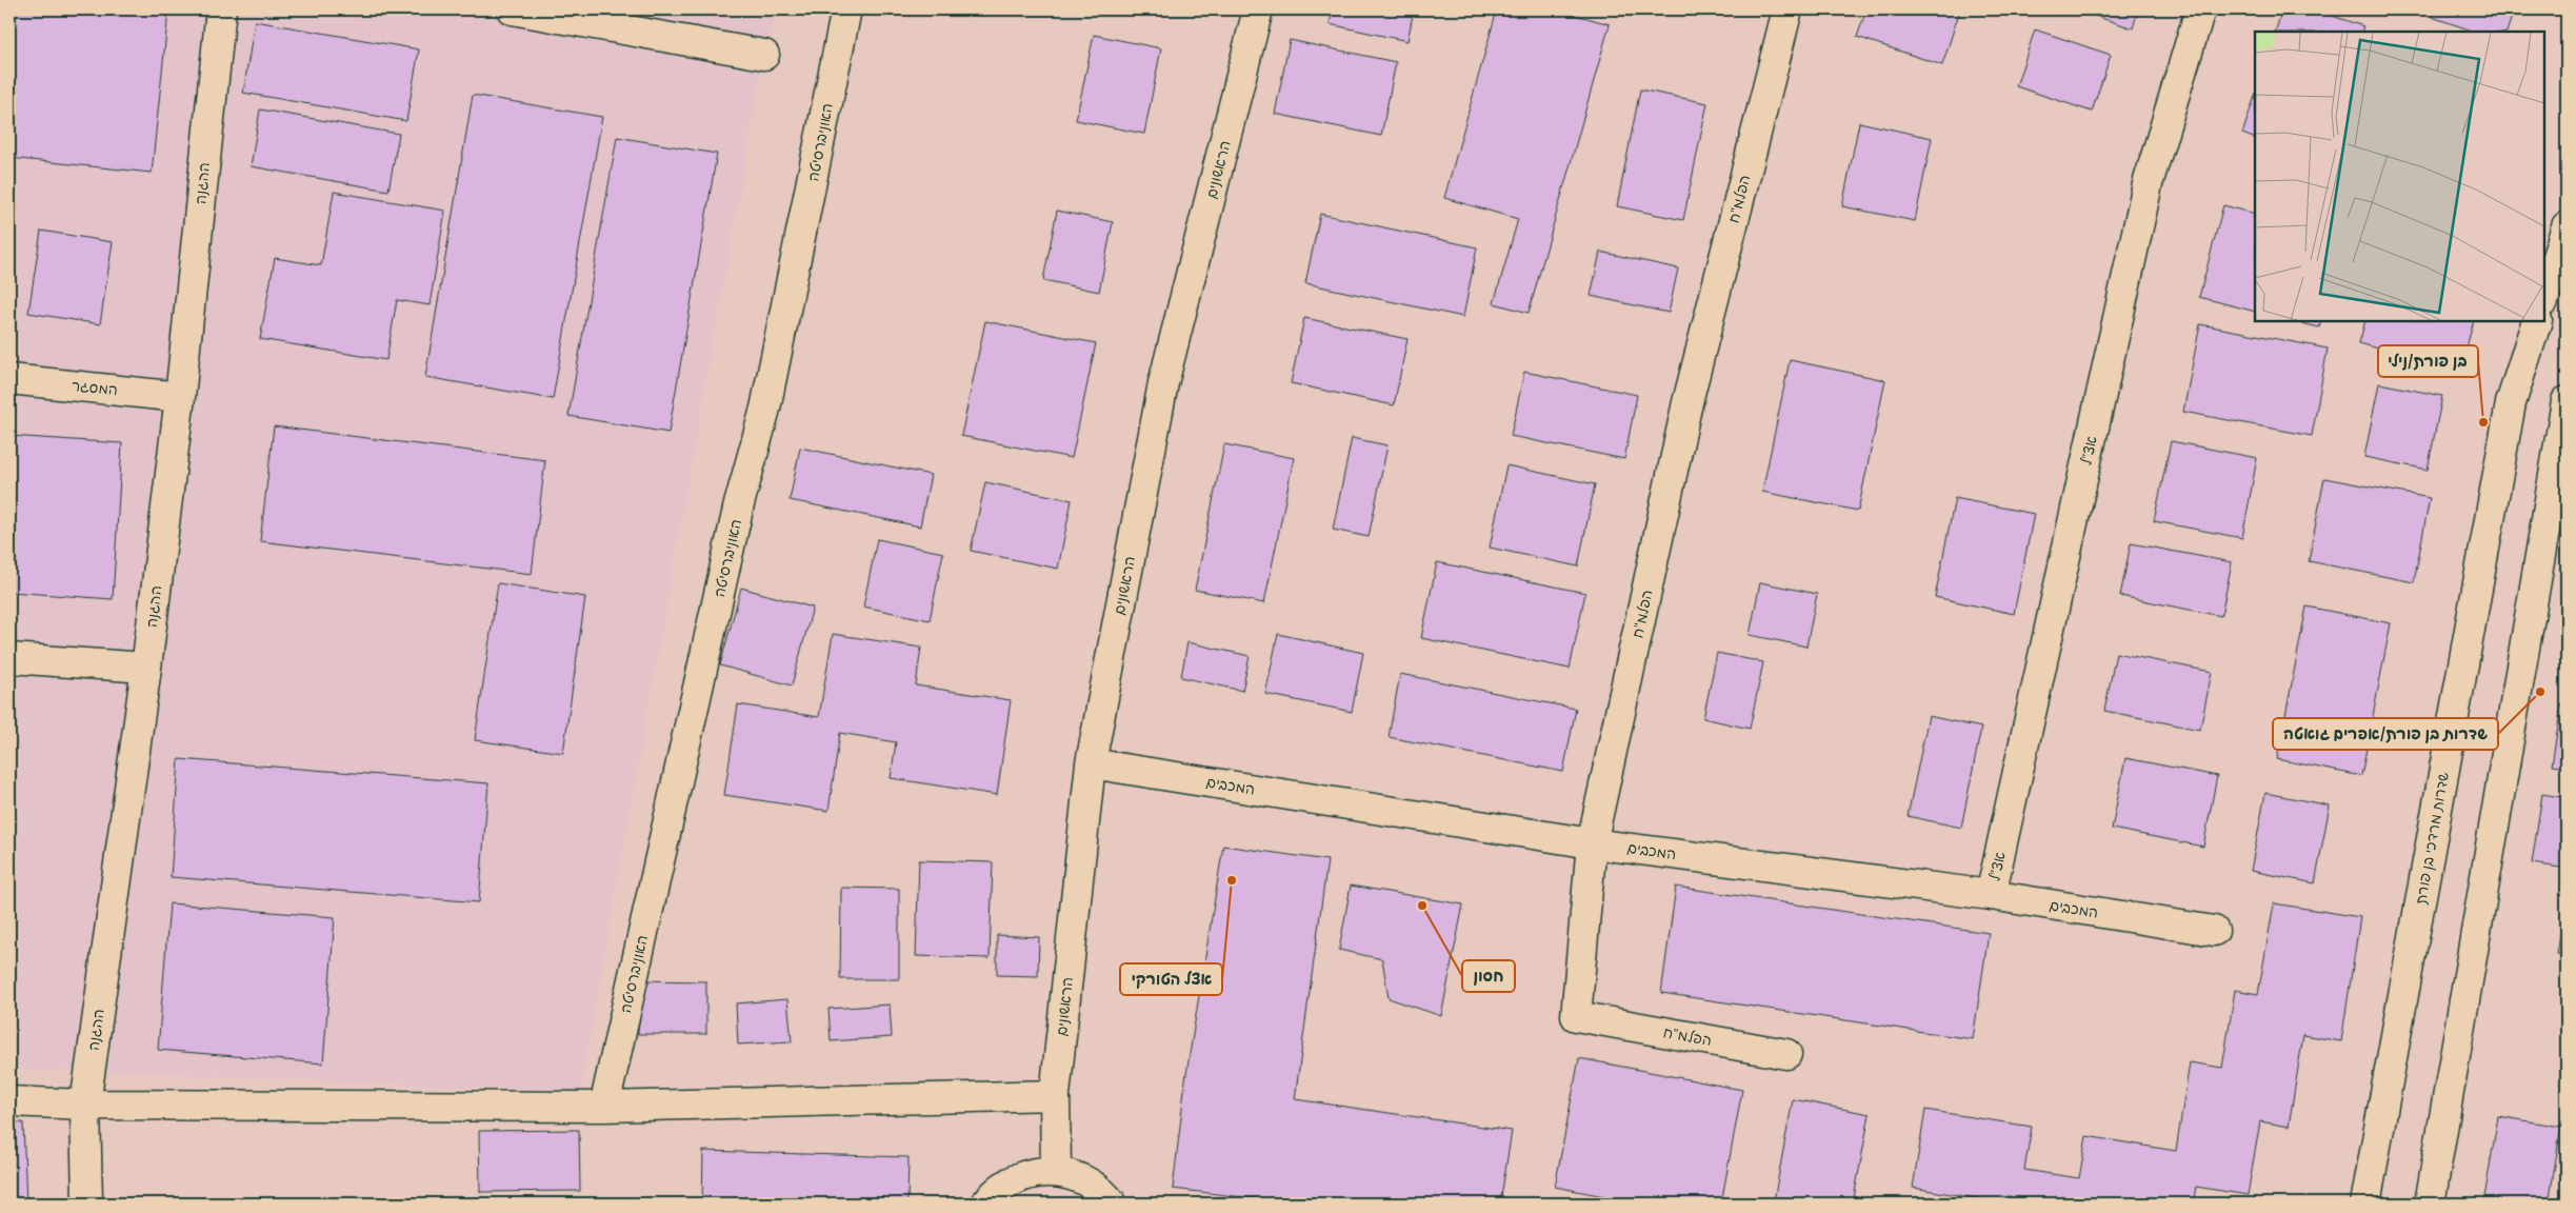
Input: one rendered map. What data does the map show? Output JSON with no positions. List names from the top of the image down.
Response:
{
  "streets": {
    "street": [
      "האוניברסיטה",
      "הראשונים",
      "ההגנה",
      "הפלמ\"ח",
      "המסגר",
      "אצ\"ל",
      "המכבים",
      "שדרות מרדכי בן פורת"
    ]
  },
  "crossings": [
    ["הראשונים", "המכבים"],
    ["ההגנה", "המסגר"],
    ["הפלמ\"ח", "המכבים"],
    ["אצ\"ל", "המכבים"]
  ],
  "places": [
    "בן פורת/נילי",
    "שדרות בן פורת/אפרים גואטה",
    "אצל הטורקי",
    "חסון"
  ]
}
